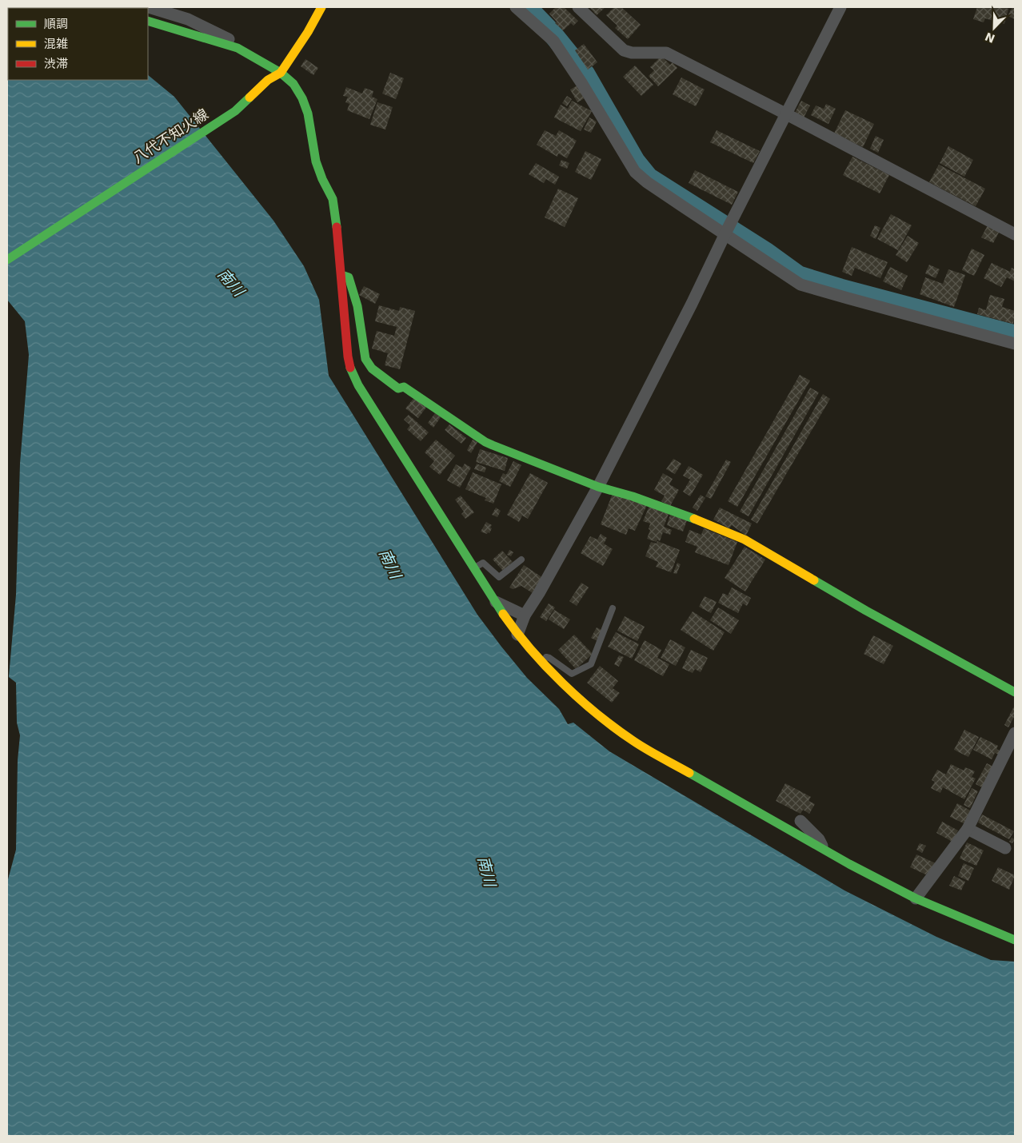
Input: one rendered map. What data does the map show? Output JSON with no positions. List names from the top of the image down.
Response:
{
  "streets": {
    "street": ["八代不知火線"]
  },
  "water": ["南川"],
  "legend": ["順調", "混雑", "渋滞"],
  "north": "bottom left"
}
